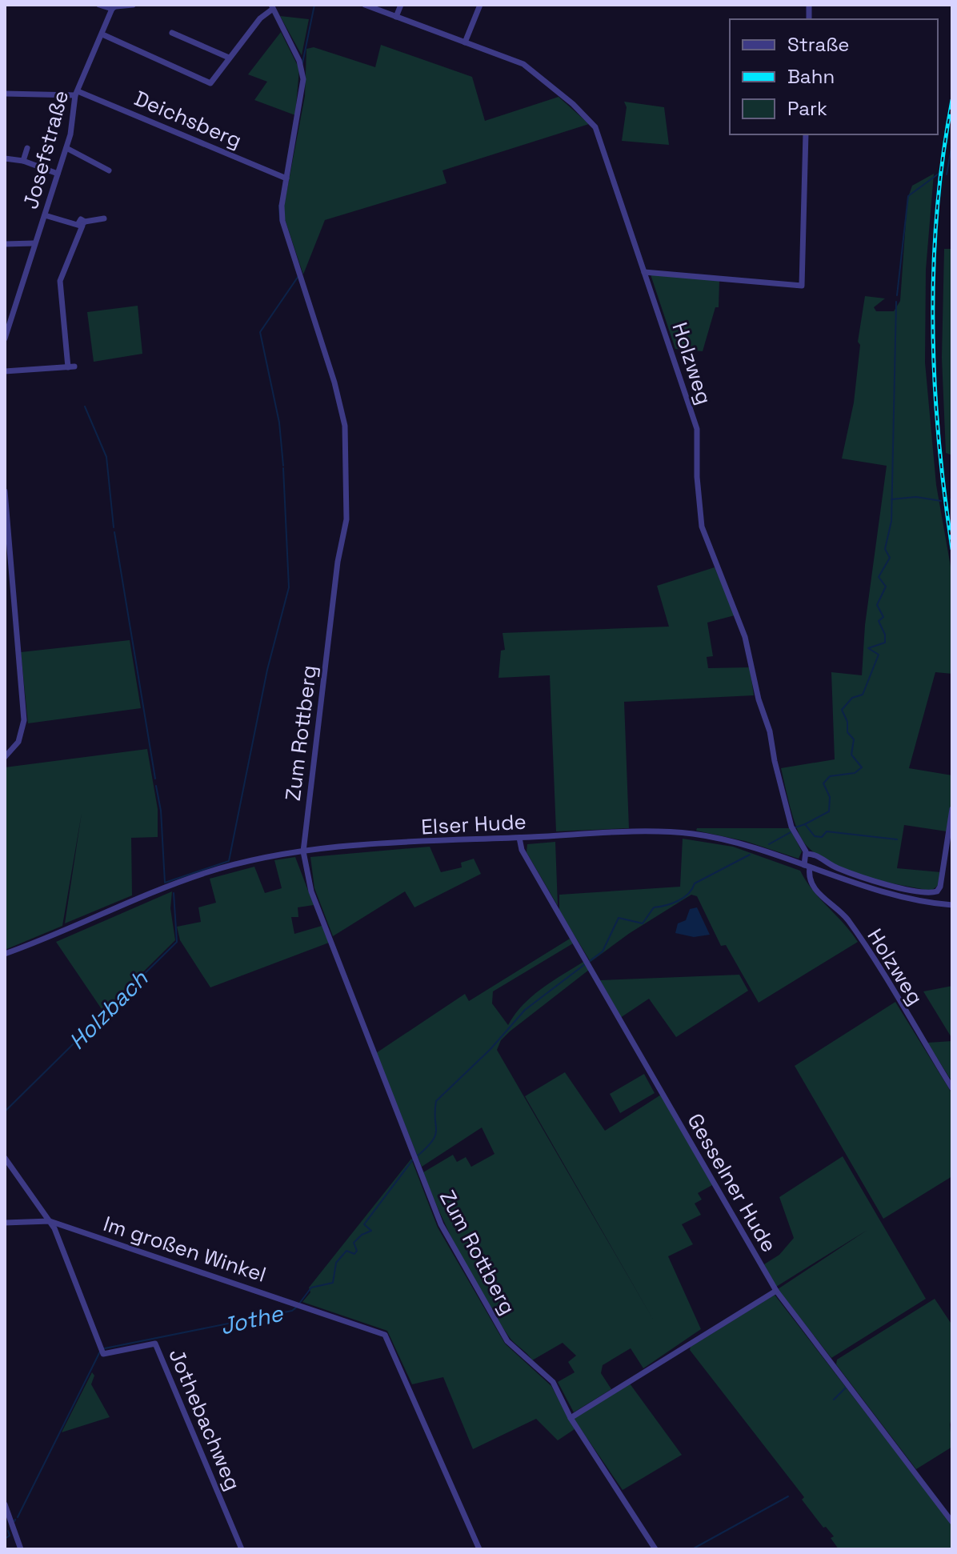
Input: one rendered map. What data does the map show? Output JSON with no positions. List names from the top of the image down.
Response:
{
  "streets": {
    "street": [
      "Deichsberg",
      "Josefstraße",
      "Holzweg",
      "Zum Rottberg",
      "Elser Hude",
      "Gesselner Hude",
      "Im großen Winkel",
      "Jothebachweg"
    ]
  },
  "crossings": [
    ["Deichsberg", "Josefstraße"],
    ["Deichsberg", "Zum Rottberg"],
    ["Holzweg", "Elser Hude"],
    ["Zum Rottberg", "Elser Hude"],
    ["Elser Hude", "Gesselner Hude"],
    ["Im großen Winkel", "Jothebachweg"]
  ],
  "water": ["Holzbach", "Jothe"],
  "legend": ["Straße", "Bahn", "Park"]
}
